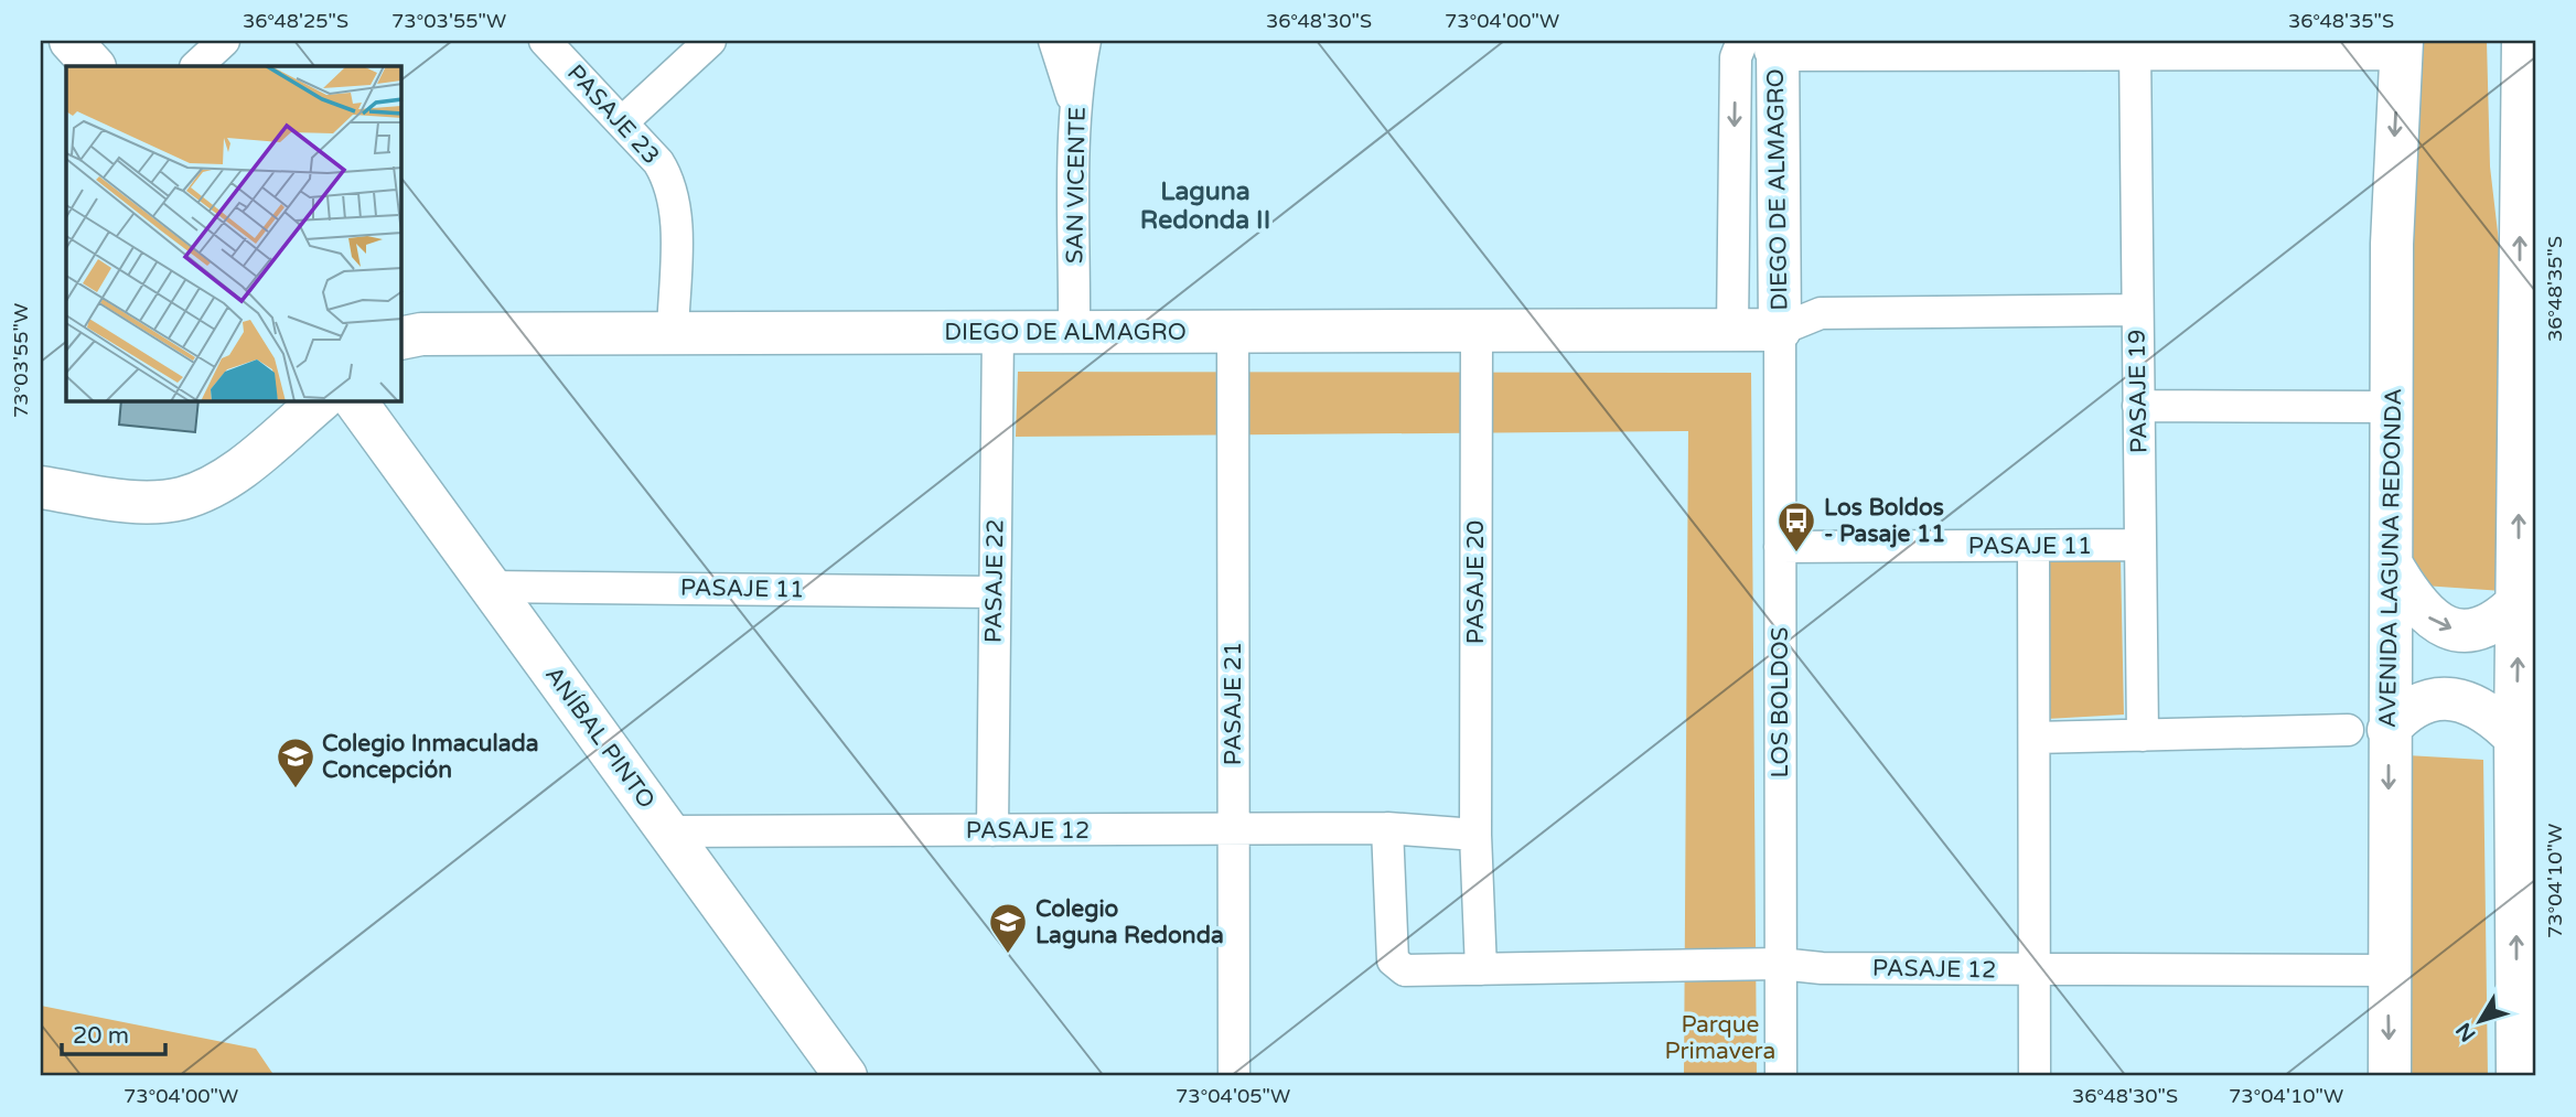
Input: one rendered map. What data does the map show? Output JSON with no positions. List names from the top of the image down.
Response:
{
  "streets": {
    "street": [
      "PASAJE 23",
      "SAN VICENTE",
      "DIEGO DE ALMAGRO",
      "PASAJE 19",
      "PASAJE 11",
      "AVENIDA LAGUNA REDONDA",
      "PASAJE 22",
      "PASAJE 20",
      "LOS BOLDOS",
      "PASAJE 21",
      "ANÍBAL PINTO",
      "PASAJE 12"
    ]
  },
  "crossings": [
    ["PASAJE 23", "DIEGO DE ALMAGRO"],
    ["SAN VICENTE", "DIEGO DE ALMAGRO"],
    ["DIEGO DE ALMAGRO", "PASAJE 19"],
    ["DIEGO DE ALMAGRO", "AVENIDA LAGUNA REDONDA"],
    ["DIEGO DE ALMAGRO", "PASAJE 22"],
    ["DIEGO DE ALMAGRO", "PASAJE 20"],
    ["DIEGO DE ALMAGRO", "LOS BOLDOS"],
    ["DIEGO DE ALMAGRO", "PASAJE 21"],
    ["PASAJE 19", "PASAJE 11"],
    ["PASAJE 11", "PASAJE 22"],
    ["PASAJE 11", "LOS BOLDOS"],
    ["PASAJE 11", "ANÍBAL PINTO"],
    ["AVENIDA LAGUNA REDONDA", "PASAJE 12"],
    ["PASAJE 22", "PASAJE 12"],
    ["PASAJE 20", "PASAJE 12"],
    ["LOS BOLDOS", "PASAJE 12"],
    ["PASAJE 21", "PASAJE 12"],
    ["ANÍBAL PINTO", "PASAJE 12"]
  ],
  "districts": ["Laguna Redonda II"],
  "parks": ["Parque Primavera"],
  "places": {
    "bus stop": ["Los Boldos - Pasaje 11"],
    "school or university": ["Colegio Inmaculada Concepción", "Colegio Laguna Redonda"]
  },
  "scale_bar": "20 m",
  "north": "bottom left",
  "coordinates": [
    "36°48'25\"S",
    "73°03'55\"W",
    "36°48'30\"S",
    "73°04'00\"W",
    "36°48'35\"S",
    "73°04'10\"W",
    "73°04'05\"W"
  ]
}
